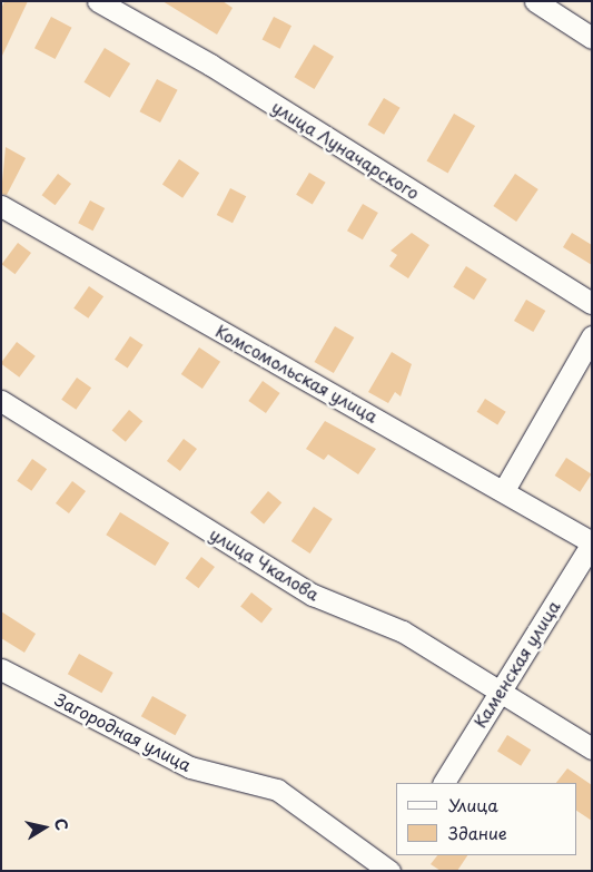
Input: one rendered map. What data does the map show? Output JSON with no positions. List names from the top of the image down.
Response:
{
  "streets": {
    "street": [
      "улица Луначарского",
      "Комсомольская улица",
      "улица Чкалова",
      "Каменская улица",
      "Загородная улица"
    ]
  },
  "crossings": [
    ["Комсомольская улица", "Каменская улица"],
    ["улица Чкалова", "Каменская улица"]
  ],
  "legend": ["Улица", "Здание"],
  "north": "right"
}
